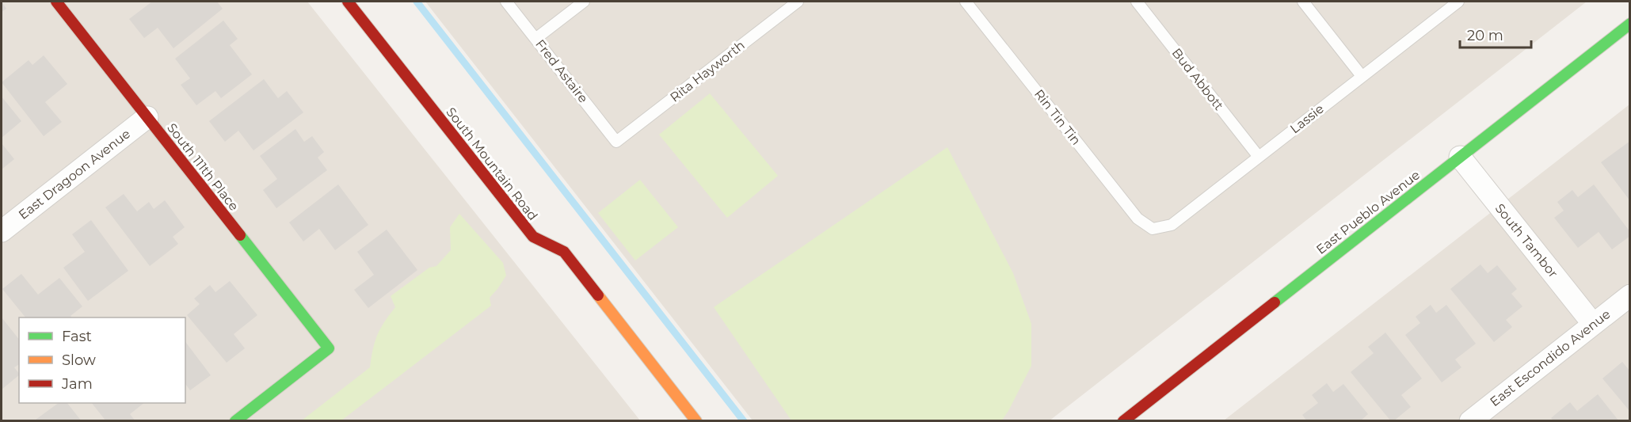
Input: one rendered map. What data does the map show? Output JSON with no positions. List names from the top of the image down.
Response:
{
  "streets": {
    "street": [
      "South Mountain Road",
      "South 111th Place",
      "East Dragoon Avenue",
      "East Pueblo Avenue",
      "South Tambor",
      "East Escondido Avenue"
    ],
    "lane": [
      "Fred Astaire",
      "Rita Hayworth",
      "Bud Abbott",
      "Rin Tin Tin",
      "Lassie"
    ]
  },
  "crossings": [
    ["Fred Astaire", "Rita Hayworth"],
    ["Bud Abbott", "Lassie"],
    ["Rin Tin Tin", "Lassie"],
    ["South 111th Place", "East Dragoon Avenue"],
    ["East Pueblo Avenue", "South Tambor"],
    ["South Tambor", "East Escondido Avenue"]
  ],
  "legend": ["Fast", "Slow", "Jam"],
  "scale_bar": "20 m"
}
